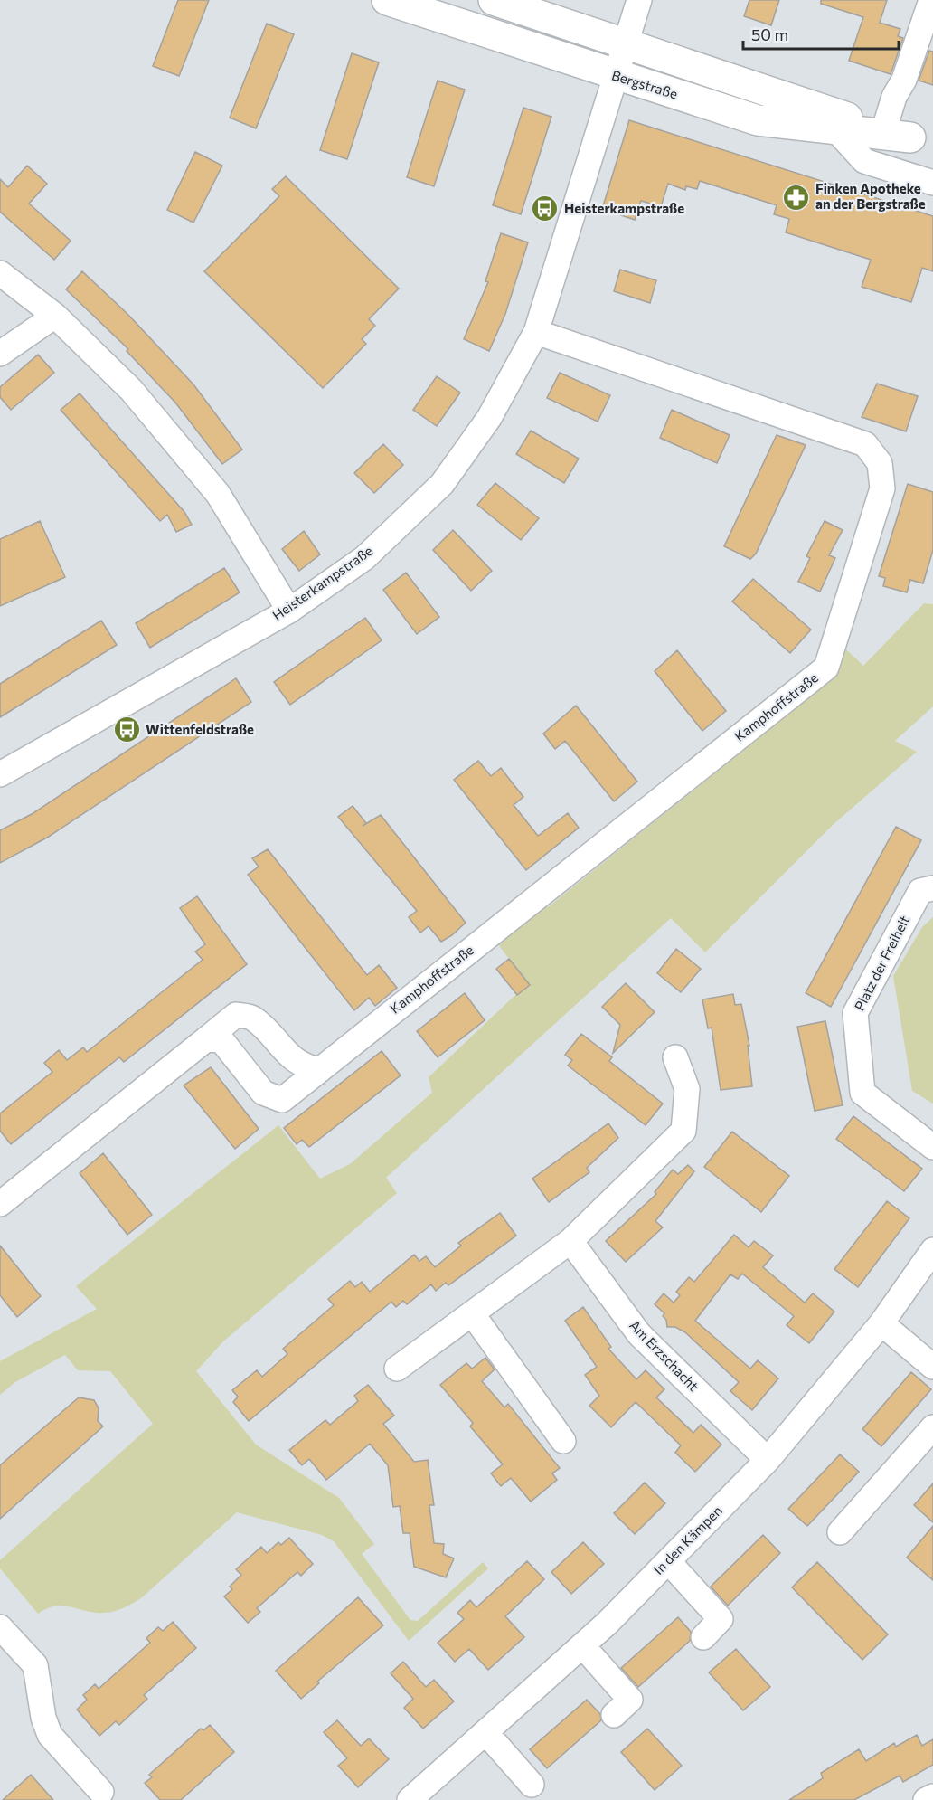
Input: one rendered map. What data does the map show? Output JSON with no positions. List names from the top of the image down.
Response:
{
  "streets": {
    "main road": ["Bergstraße"],
    "street": [
      "Heisterkampstraße",
      "Kamphoffstraße",
      "Platz der Freiheit",
      "Am Erzschacht",
      "In den Kämpen"
    ]
  },
  "crossings": [
    ["Bergstraße", "Heisterkampstraße"],
    ["Heisterkampstraße", "Kamphoffstraße"],
    ["Am Erzschacht", "In den Kämpen"]
  ],
  "places": {
    "pharmacy": ["Finken Apotheke an der Bergstraße"],
    "bus stop": ["Heisterkampstraße", "Wittenfeldstraße"]
  },
  "scale_bar": "50 m"
}
